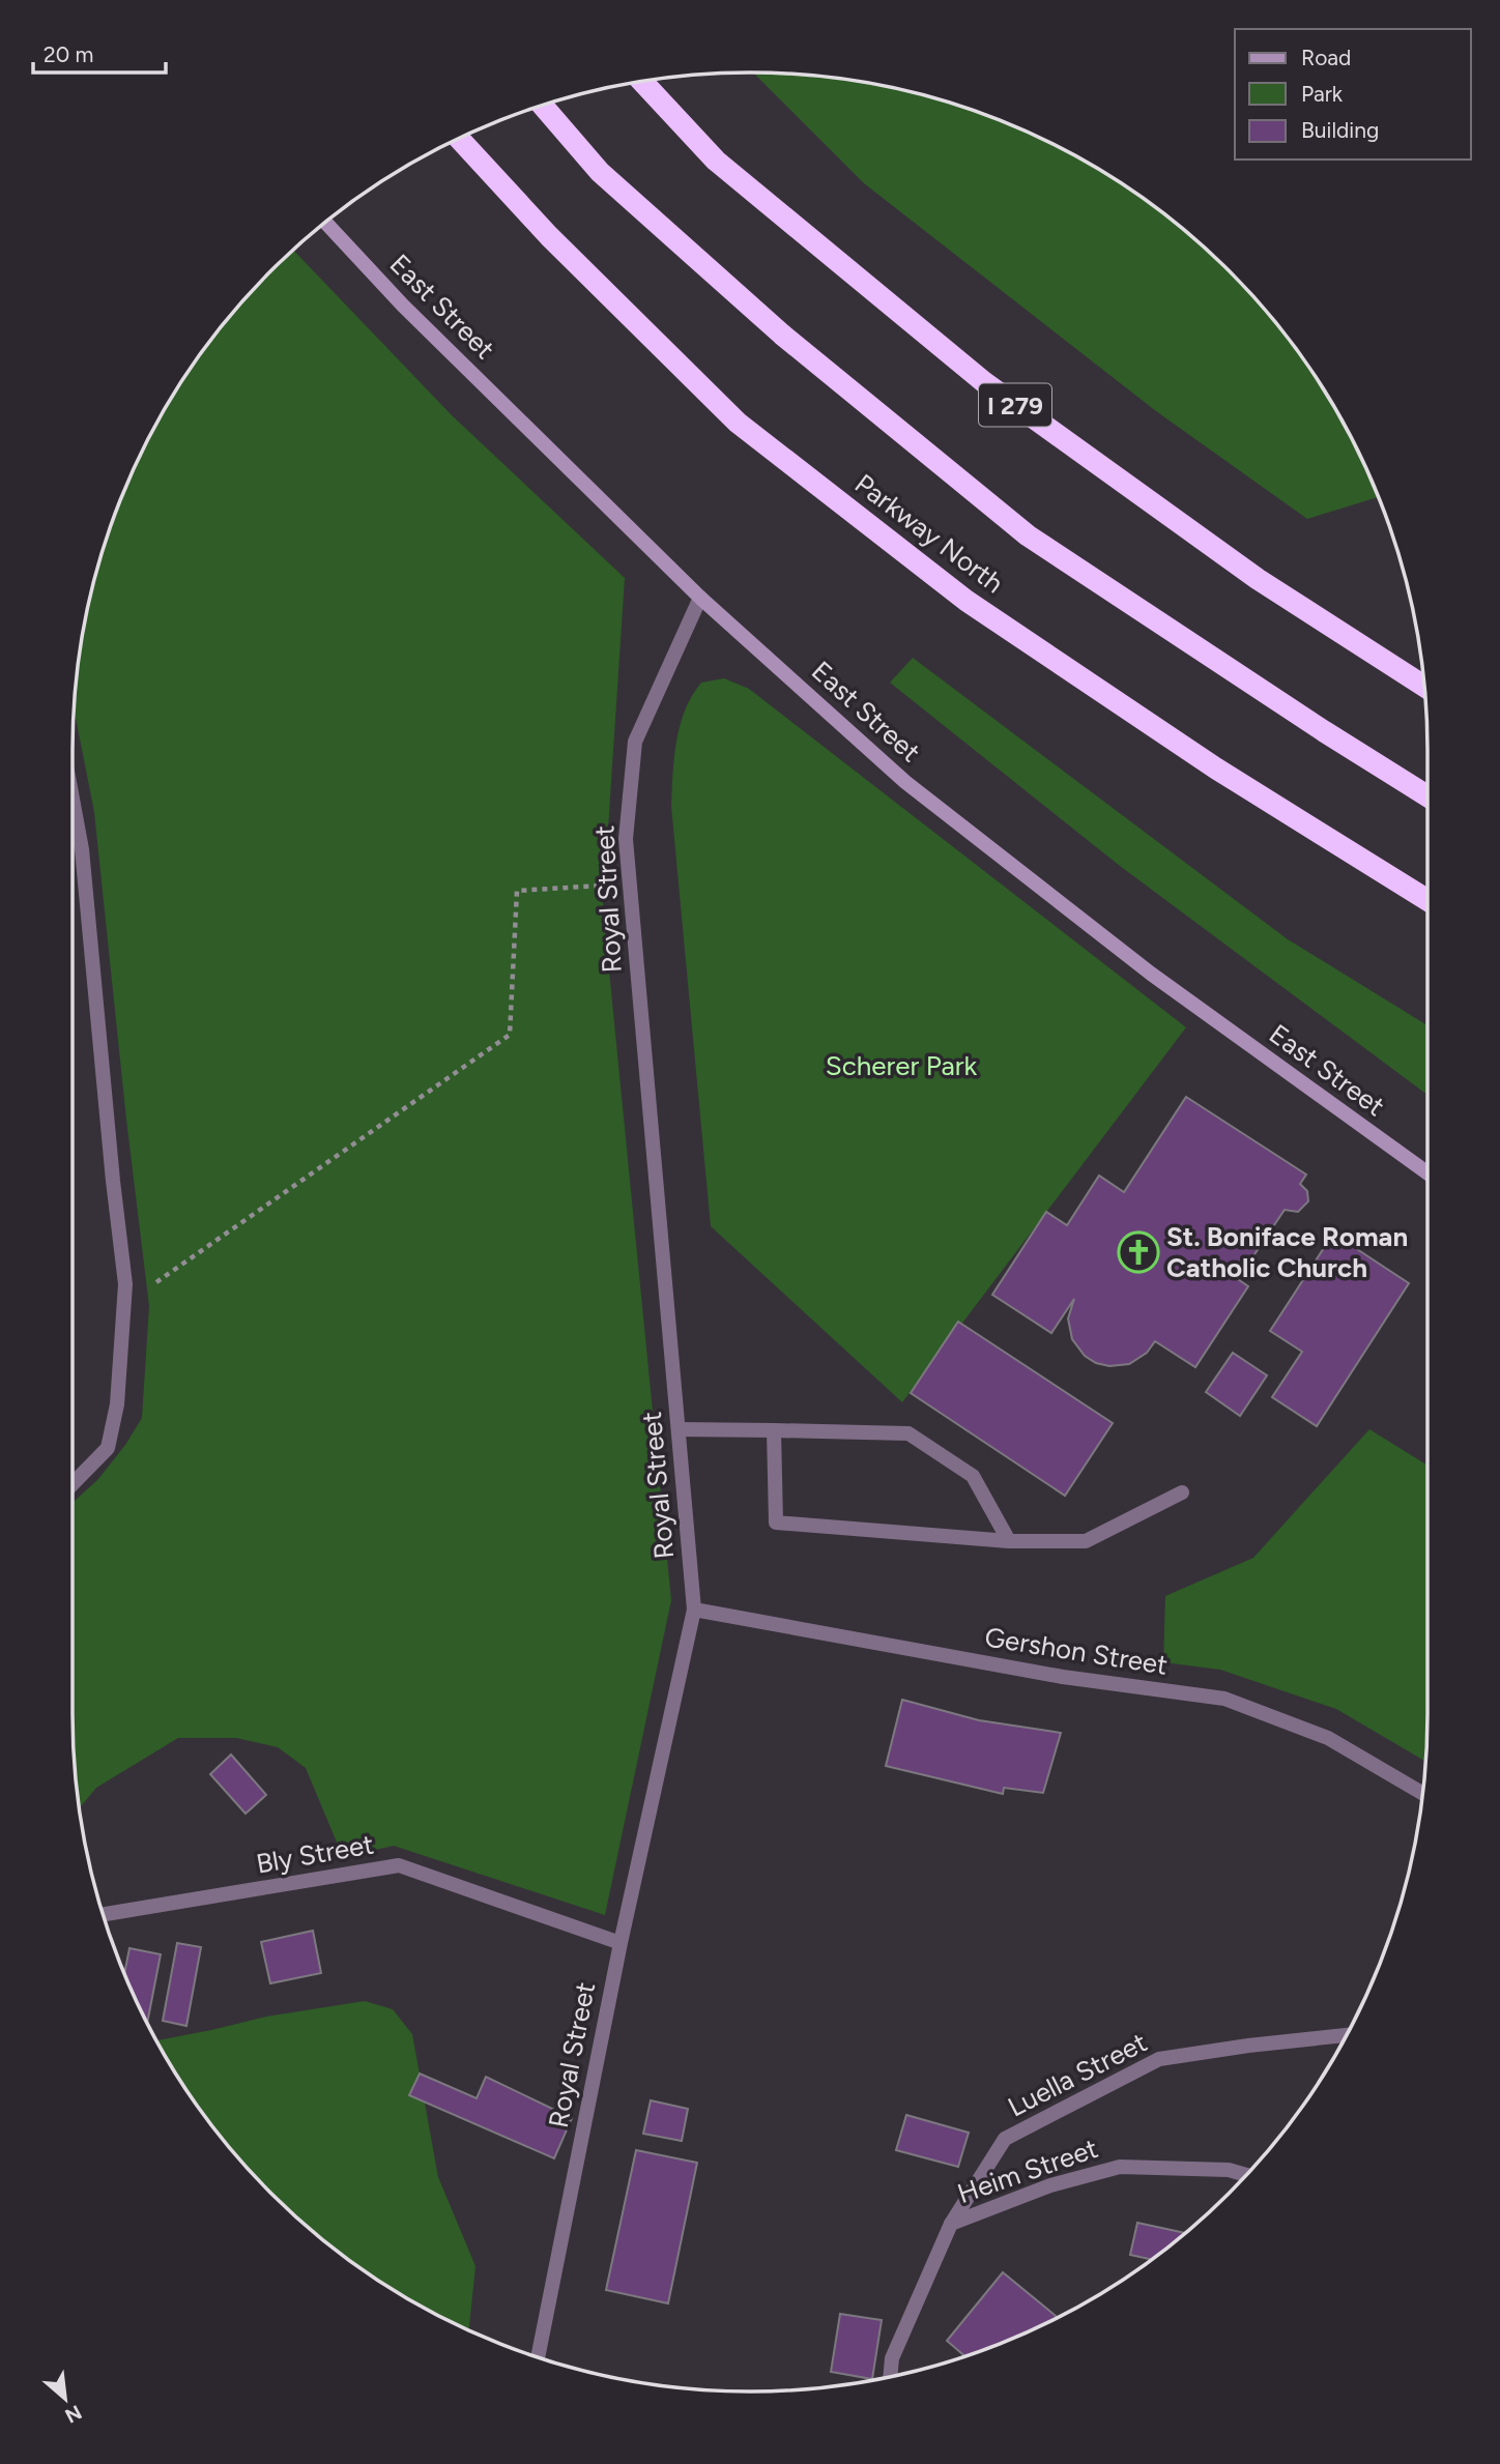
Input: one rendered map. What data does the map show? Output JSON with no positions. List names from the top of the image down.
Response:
{
  "streets": {
    "highway": ["I 279", "Parkway North"],
    "main road": ["East Street"],
    "street": [
      "Royal Street",
      "Gershon Street",
      "Bly Street",
      "Luella Street",
      "Heim Street"
    ]
  },
  "crossings": [
    ["East Street", "Royal Street"],
    ["Royal Street", "Gershon Street"],
    ["Royal Street", "Bly Street"],
    ["Luella Street", "Heim Street"]
  ],
  "parks": ["Scherer Park"],
  "places": {
    "church": ["St. Boniface Roman Catholic Church"]
  },
  "legend": ["Road", "Park", "Building"],
  "scale_bar": "20 m",
  "north": "bottom right"
}
